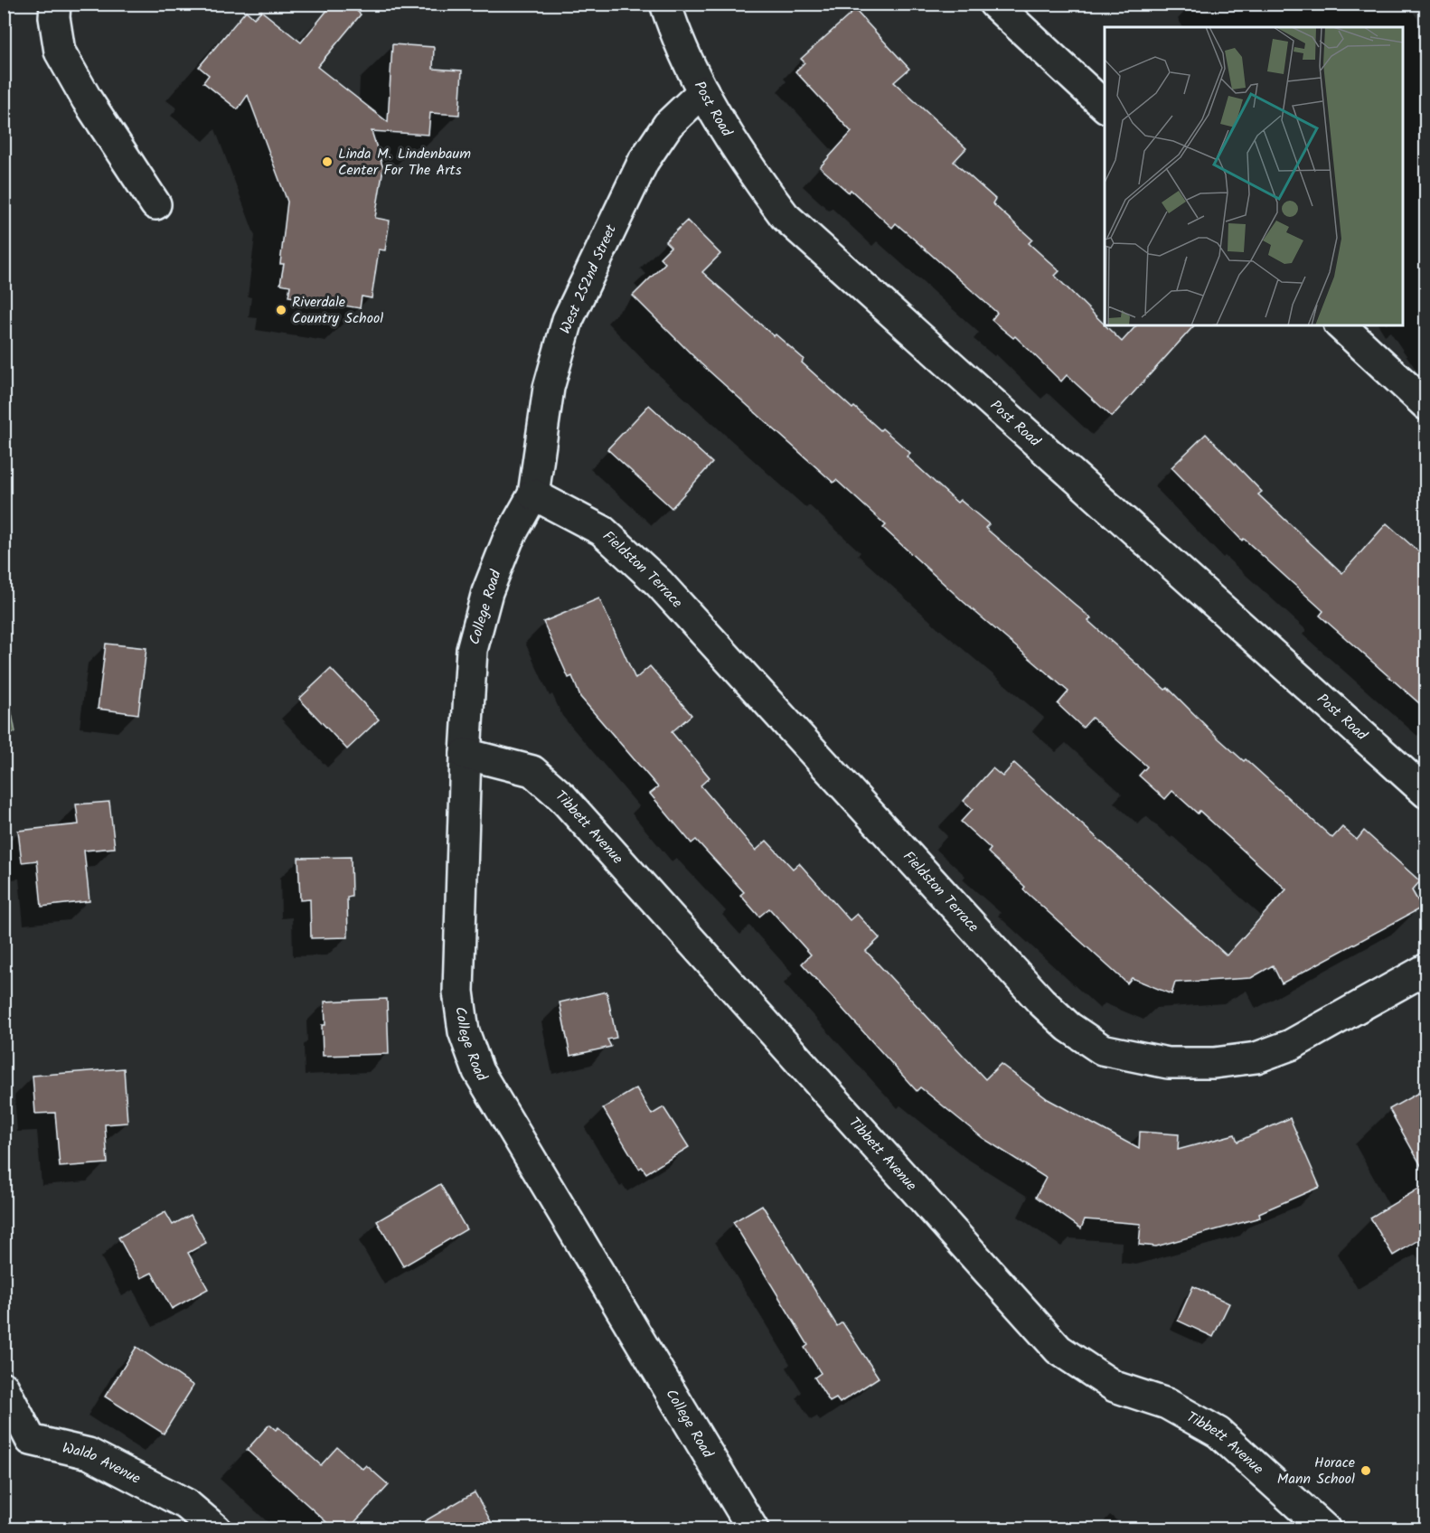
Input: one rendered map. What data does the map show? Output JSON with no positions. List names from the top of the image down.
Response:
{
  "streets": {
    "street": [
      "Post Road",
      "West 252nd Street",
      "Fieldston Terrace",
      "College Road",
      "Tibbett Avenue",
      "Waldo Avenue"
    ]
  },
  "crossings": [
    ["Post Road", "West 252nd Street"],
    ["West 252nd Street", "Fieldston Terrace"],
    ["West 252nd Street", "College Road"],
    ["Fieldston Terrace", "College Road"],
    ["College Road", "Tibbett Avenue"]
  ],
  "places": ["Linda M. Lindenbaum Center For The Arts", "Riverdale Country School", "Horace Mann School"]
}
